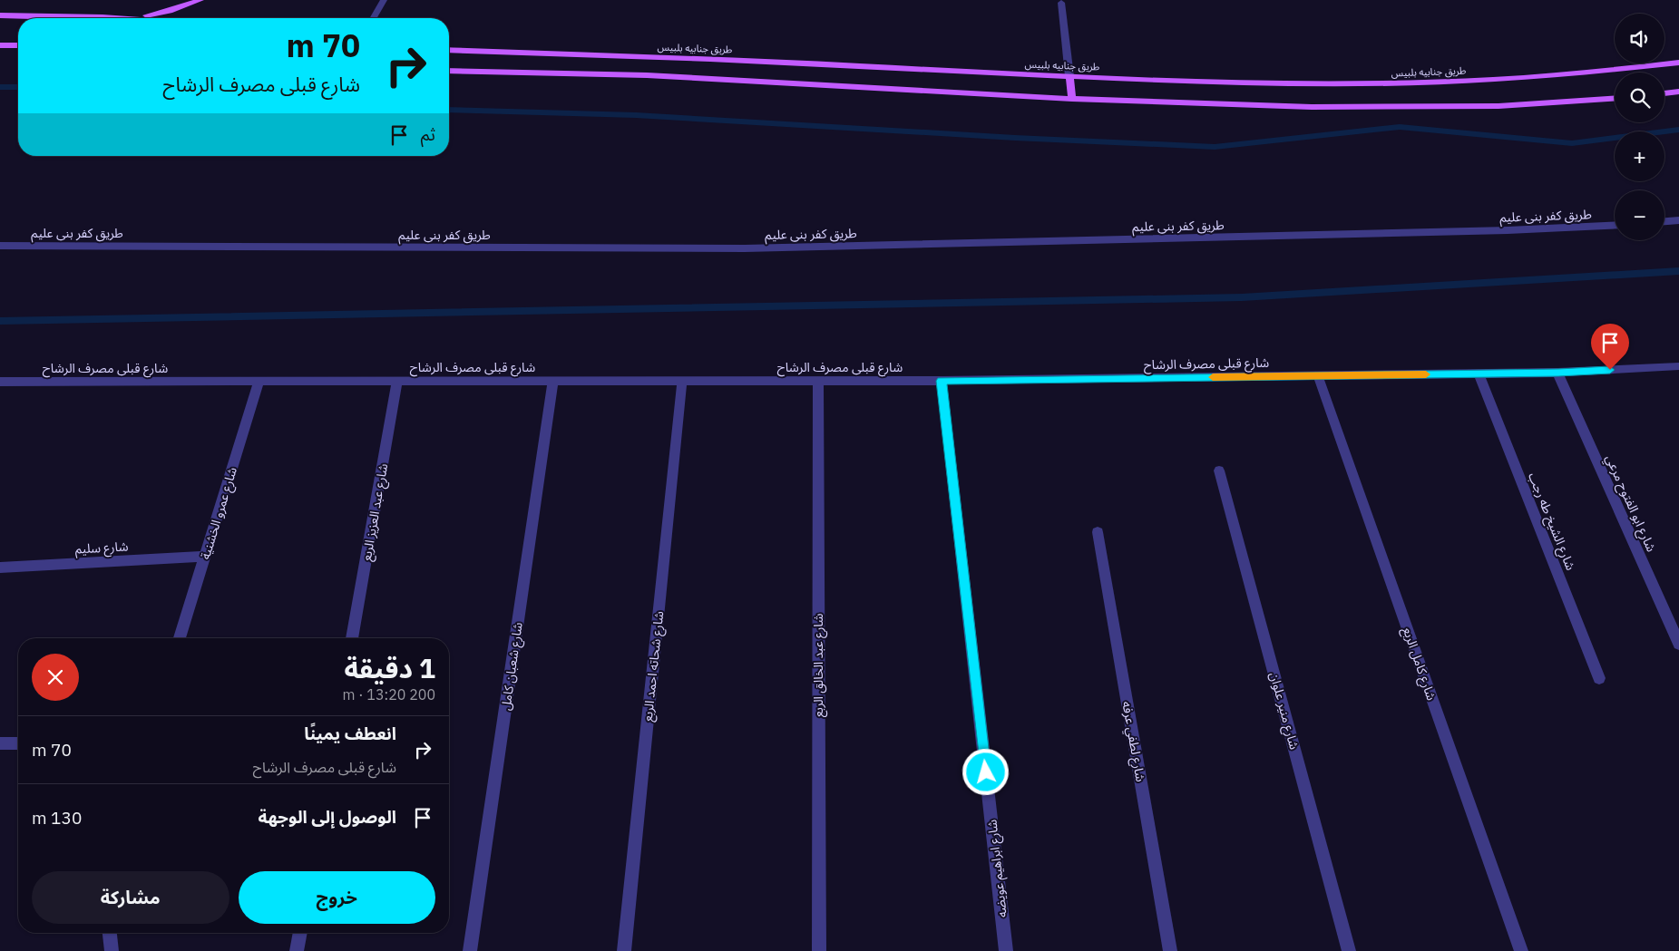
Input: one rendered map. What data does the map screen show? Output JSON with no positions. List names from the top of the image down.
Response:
{
  "streets": {
    "main road": ["طريق جنابيه بلبيس"],
    "street": [
      "طريق كفر بنى عليم",
      "شارع قبلى مصرف الرشاح",
      "شارع ابو الفتوح مرعي",
      "شارع عبد العزيز الربع",
      "شارع عمرو الخشنية",
      "شارع الشيخ طه رجب",
      "شارع سليم",
      "شارع كامل الربع",
      "شارع عبد الخالق الربع",
      "شارع شعبان كامل",
      "شارع شحاته احمد الربع",
      "شارع منير علوان",
      "شارع لطفي عرفه",
      "شارع ابراهيم عويضه"
    ]
  },
  "crossings": [
    ["شارع قبلى مصرف الرشاح", "شارع ابو الفتوح مرعي"],
    ["شارع قبلى مصرف الرشاح", "شارع عبد العزيز الربع"],
    ["شارع قبلى مصرف الرشاح", "شارع عمرو الخشنية"],
    ["شارع قبلى مصرف الرشاح", "شارع الشيخ طه رجب"],
    ["شارع قبلى مصرف الرشاح", "شارع كامل الربع"],
    ["شارع قبلى مصرف الرشاح", "شارع عبد الخالق الربع"],
    ["شارع قبلى مصرف الرشاح", "شارع شعبان كامل"],
    ["شارع قبلى مصرف الرشاح", "شارع شحاته احمد الربع"],
    ["شارع قبلى مصرف الرشاح", "شارع ابراهيم عويضه"],
    ["شارع عمرو الخشنية", "شارع سليم"]
  ],
  "page": {
    "map_buttons": ["+", "−"],
    "turn": ["70 m", "شارع قبلى مصرف الرشاح"],
    "then": "ثم",
    "heading": ["1 دقيقة", "200 m · 13:20"],
    "list": [
      {
        "name": "انعطف يمينًا",
        "note": "شارع قبلى مصرف الرشاح",
        "value": "70 m"
      },
      {
        "name": "الوصول إلى الوجهة",
        "value": "130 m"
      }
    ],
    "buttons": ["خروج", "مشاركة"]
  }
}
